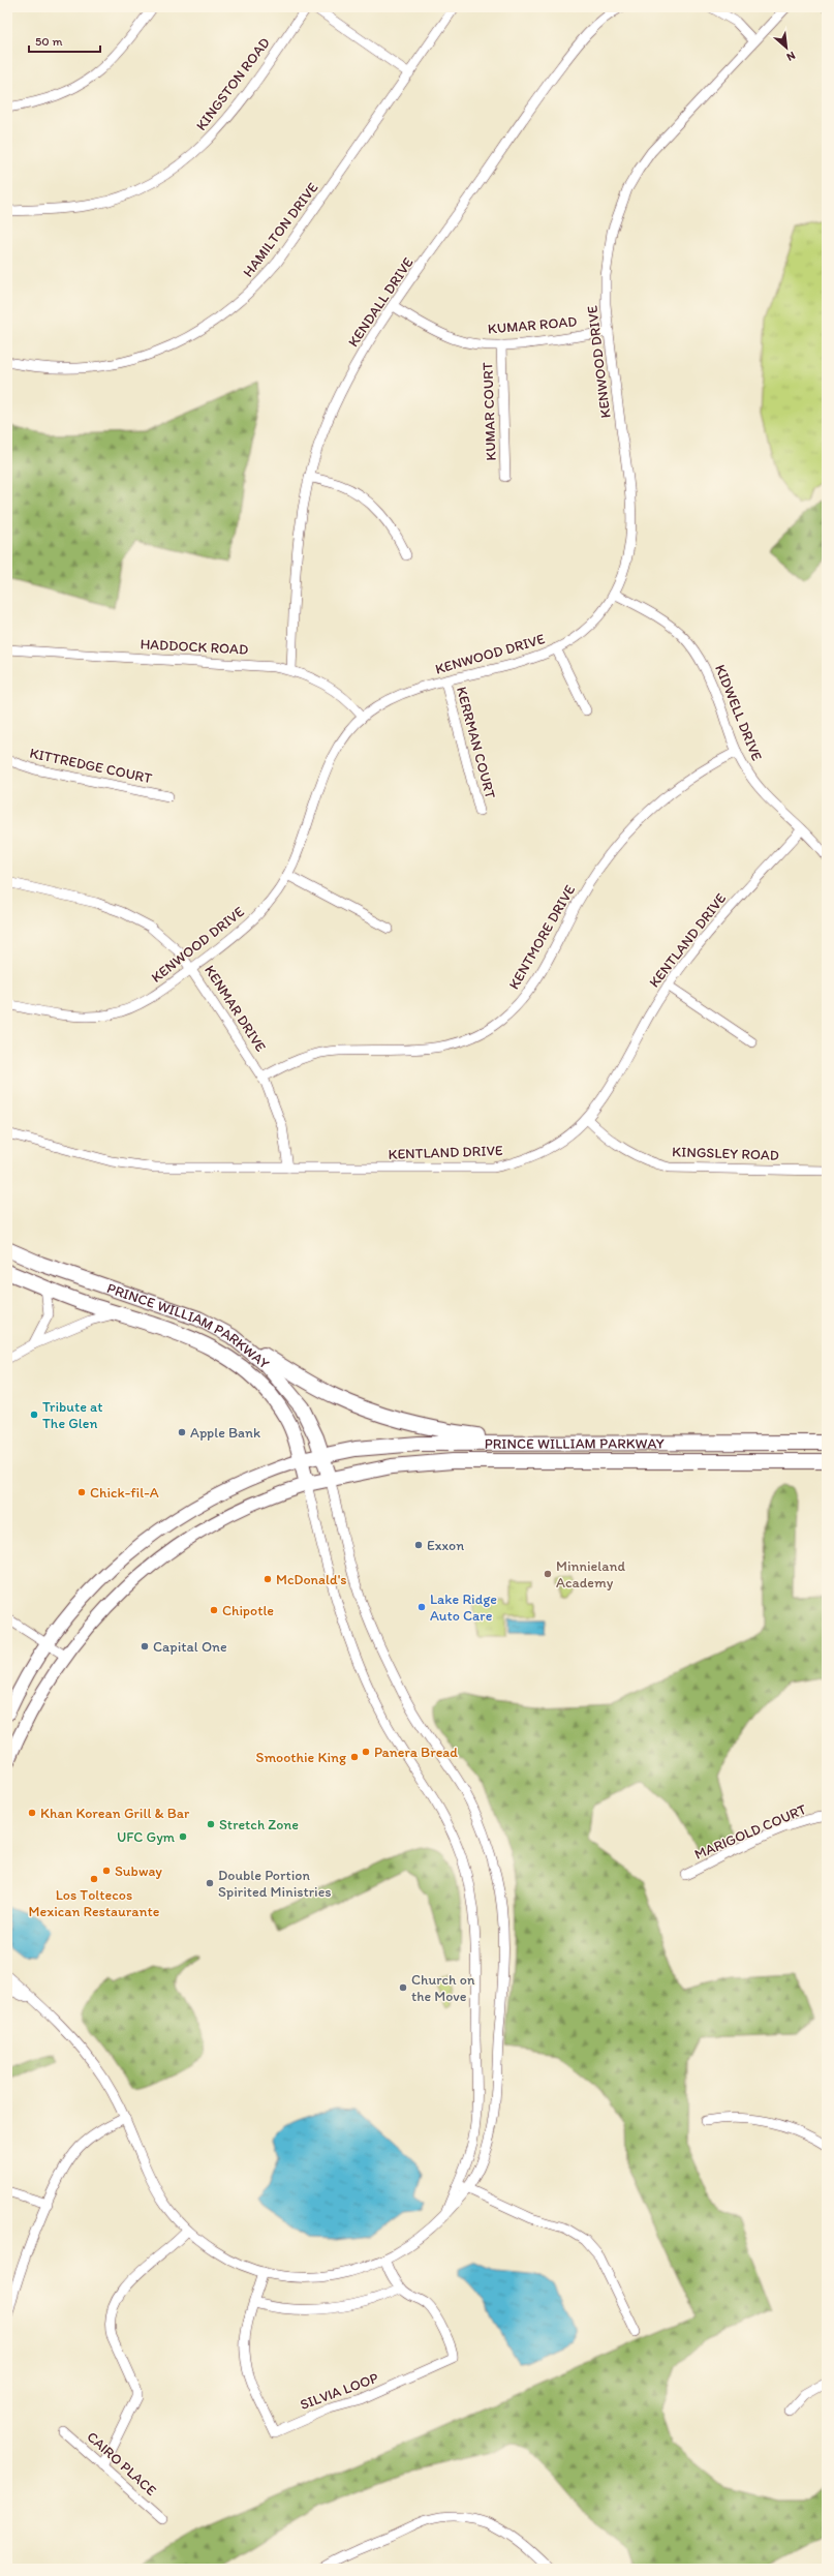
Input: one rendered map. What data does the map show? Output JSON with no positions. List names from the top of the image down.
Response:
{
  "streets": {
    "highway": ["PRINCE WILLIAM PARKWAY"],
    "street": [
      "KINGSTON ROAD",
      "HAMILTON DRIVE",
      "KENDALL DRIVE",
      "KUMAR ROAD",
      "KENWOOD DRIVE",
      "KUMAR COURT",
      "HADDOCK ROAD",
      "KIDWELL DRIVE",
      "KERRMAN COURT",
      "KITTREDGE COURT",
      "KENTMORE DRIVE",
      "KENTLAND DRIVE",
      "KENMAR DRIVE",
      "KINGSLEY ROAD",
      "MARIGOLD COURT",
      "SILVIA LOOP",
      "CAIRO PLACE"
    ]
  },
  "crossings": [
    ["KENDALL DRIVE", "KUMAR ROAD"],
    ["KENDALL DRIVE", "HADDOCK ROAD"],
    ["KUMAR ROAD", "KENWOOD DRIVE"],
    ["KUMAR ROAD", "KUMAR COURT"],
    ["KENWOOD DRIVE", "HADDOCK ROAD"],
    ["KENWOOD DRIVE", "KIDWELL DRIVE"],
    ["KENWOOD DRIVE", "KERRMAN COURT"],
    ["KENWOOD DRIVE", "KENMAR DRIVE"],
    ["KIDWELL DRIVE", "KENTMORE DRIVE"],
    ["KIDWELL DRIVE", "KENTLAND DRIVE"],
    ["KENTMORE DRIVE", "KENMAR DRIVE"],
    ["KENTLAND DRIVE", "KENMAR DRIVE"],
    ["KENTLAND DRIVE", "KINGSLEY ROAD"]
  ],
  "places": [
    "Tribute at The Glen",
    "Apple Bank",
    "Chick-fil-A",
    "Exxon",
    "Minnieland Academy",
    "McDonald's",
    "Lake Ridge Auto Care",
    "Chipotle",
    "Capital One",
    "Panera Bread",
    "Smoothie King",
    "Khan Korean Grill & Bar",
    "Stretch Zone",
    "UFC Gym",
    "Subway",
    "Los Toltecos Mexican Restaurante",
    "Double Portion Spirited Ministries",
    "Church on the Move"
  ],
  "scale_bar": "50 m",
  "north": "bottom right"
}
